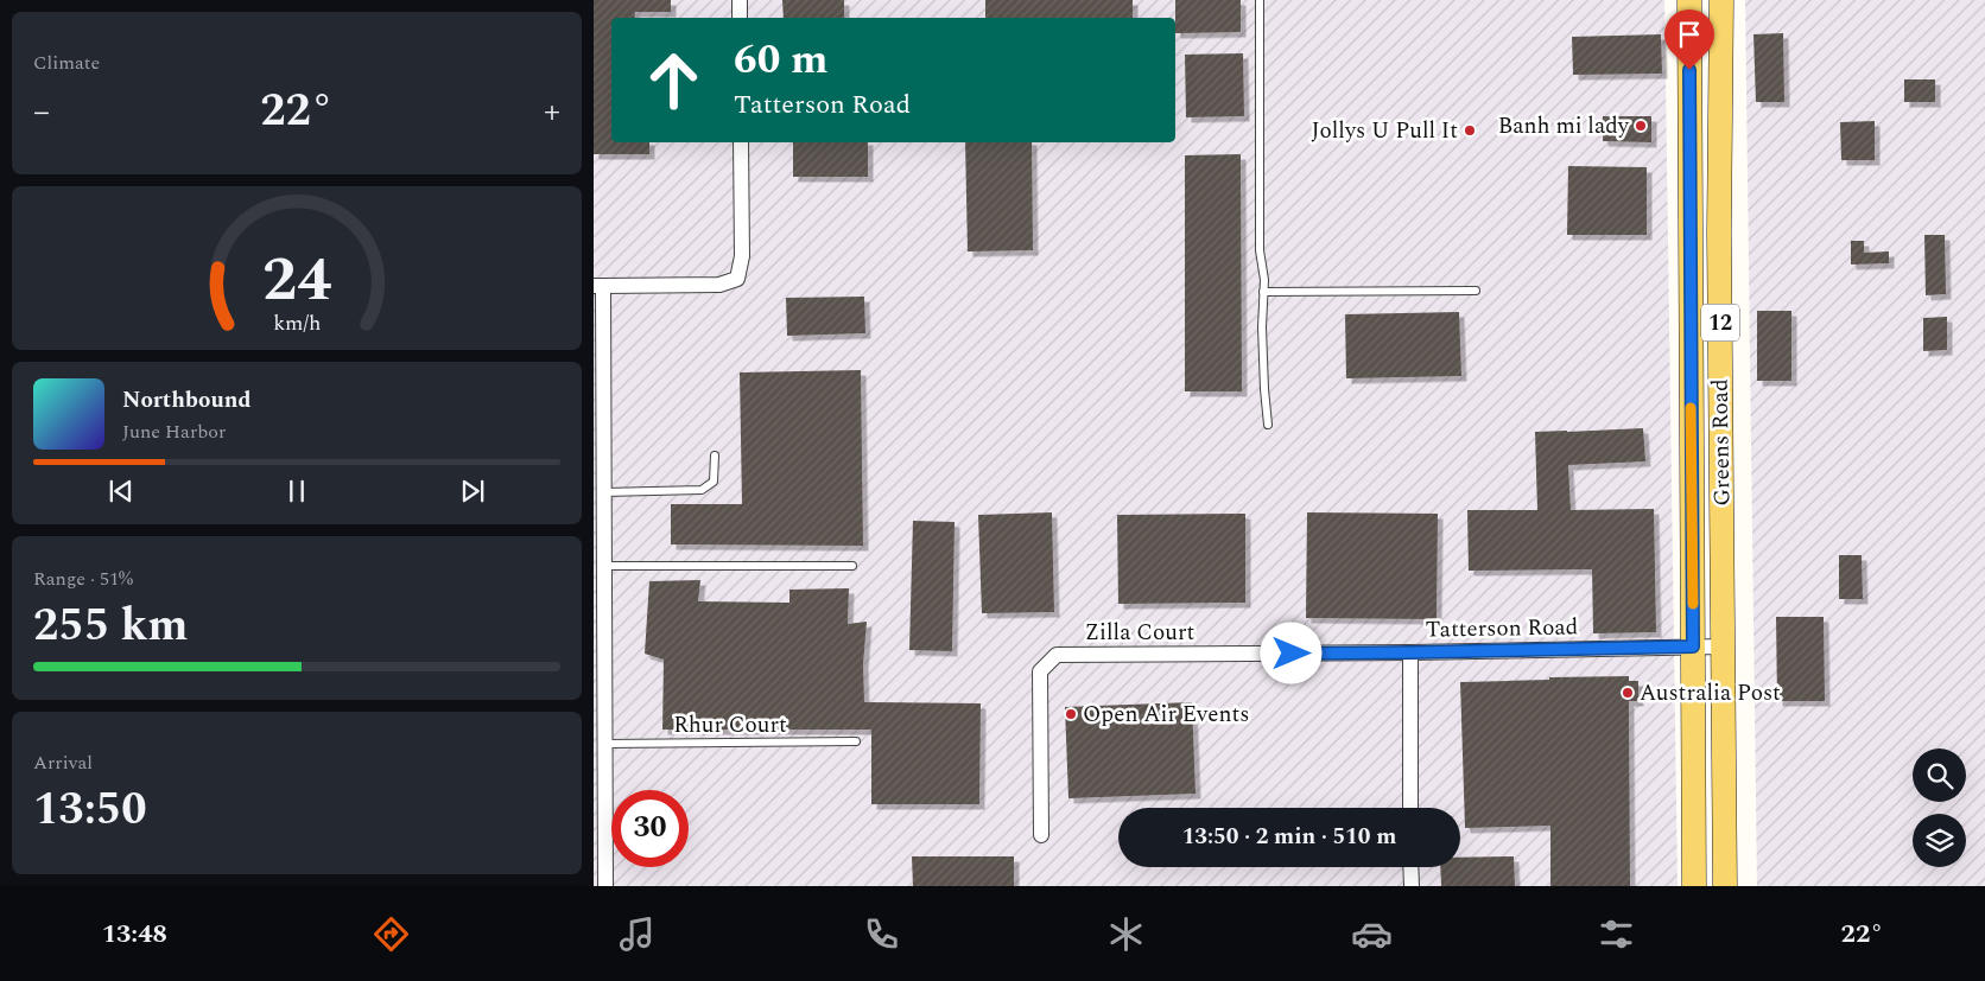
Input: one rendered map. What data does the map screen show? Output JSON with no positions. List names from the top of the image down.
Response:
{
  "streets": {
    "main road": ["12", "Greens Road"],
    "street": ["Tatterson Road", "Zilla Court"],
    "lane": ["Rhur Court"]
  },
  "crossings": [
    ["Greens Road", "Tatterson Road"],
    ["Tatterson Road", "Zilla Court"]
  ],
  "places": [
    "Banh mi lady",
    "Jollys U Pull It",
    "Australia Post",
    "Open Air Events"
  ],
  "page": {
    "tile": [
      "Climate",
      ["Range · 51%", "255 km"],
      ["Arrival", "13:50"]
    ],
    "turn": ["60 m", "Tatterson Road"],
    "heat": ["−", "22°", "+"],
    "song": ["Northbound", "June Harbor"],
    "limit": "30",
    "trip": "13:50 · 2 min · 510 m",
    "tabs": ["13:48", "22°"],
    "gauge": ["24", "km/h"]
  }
}
